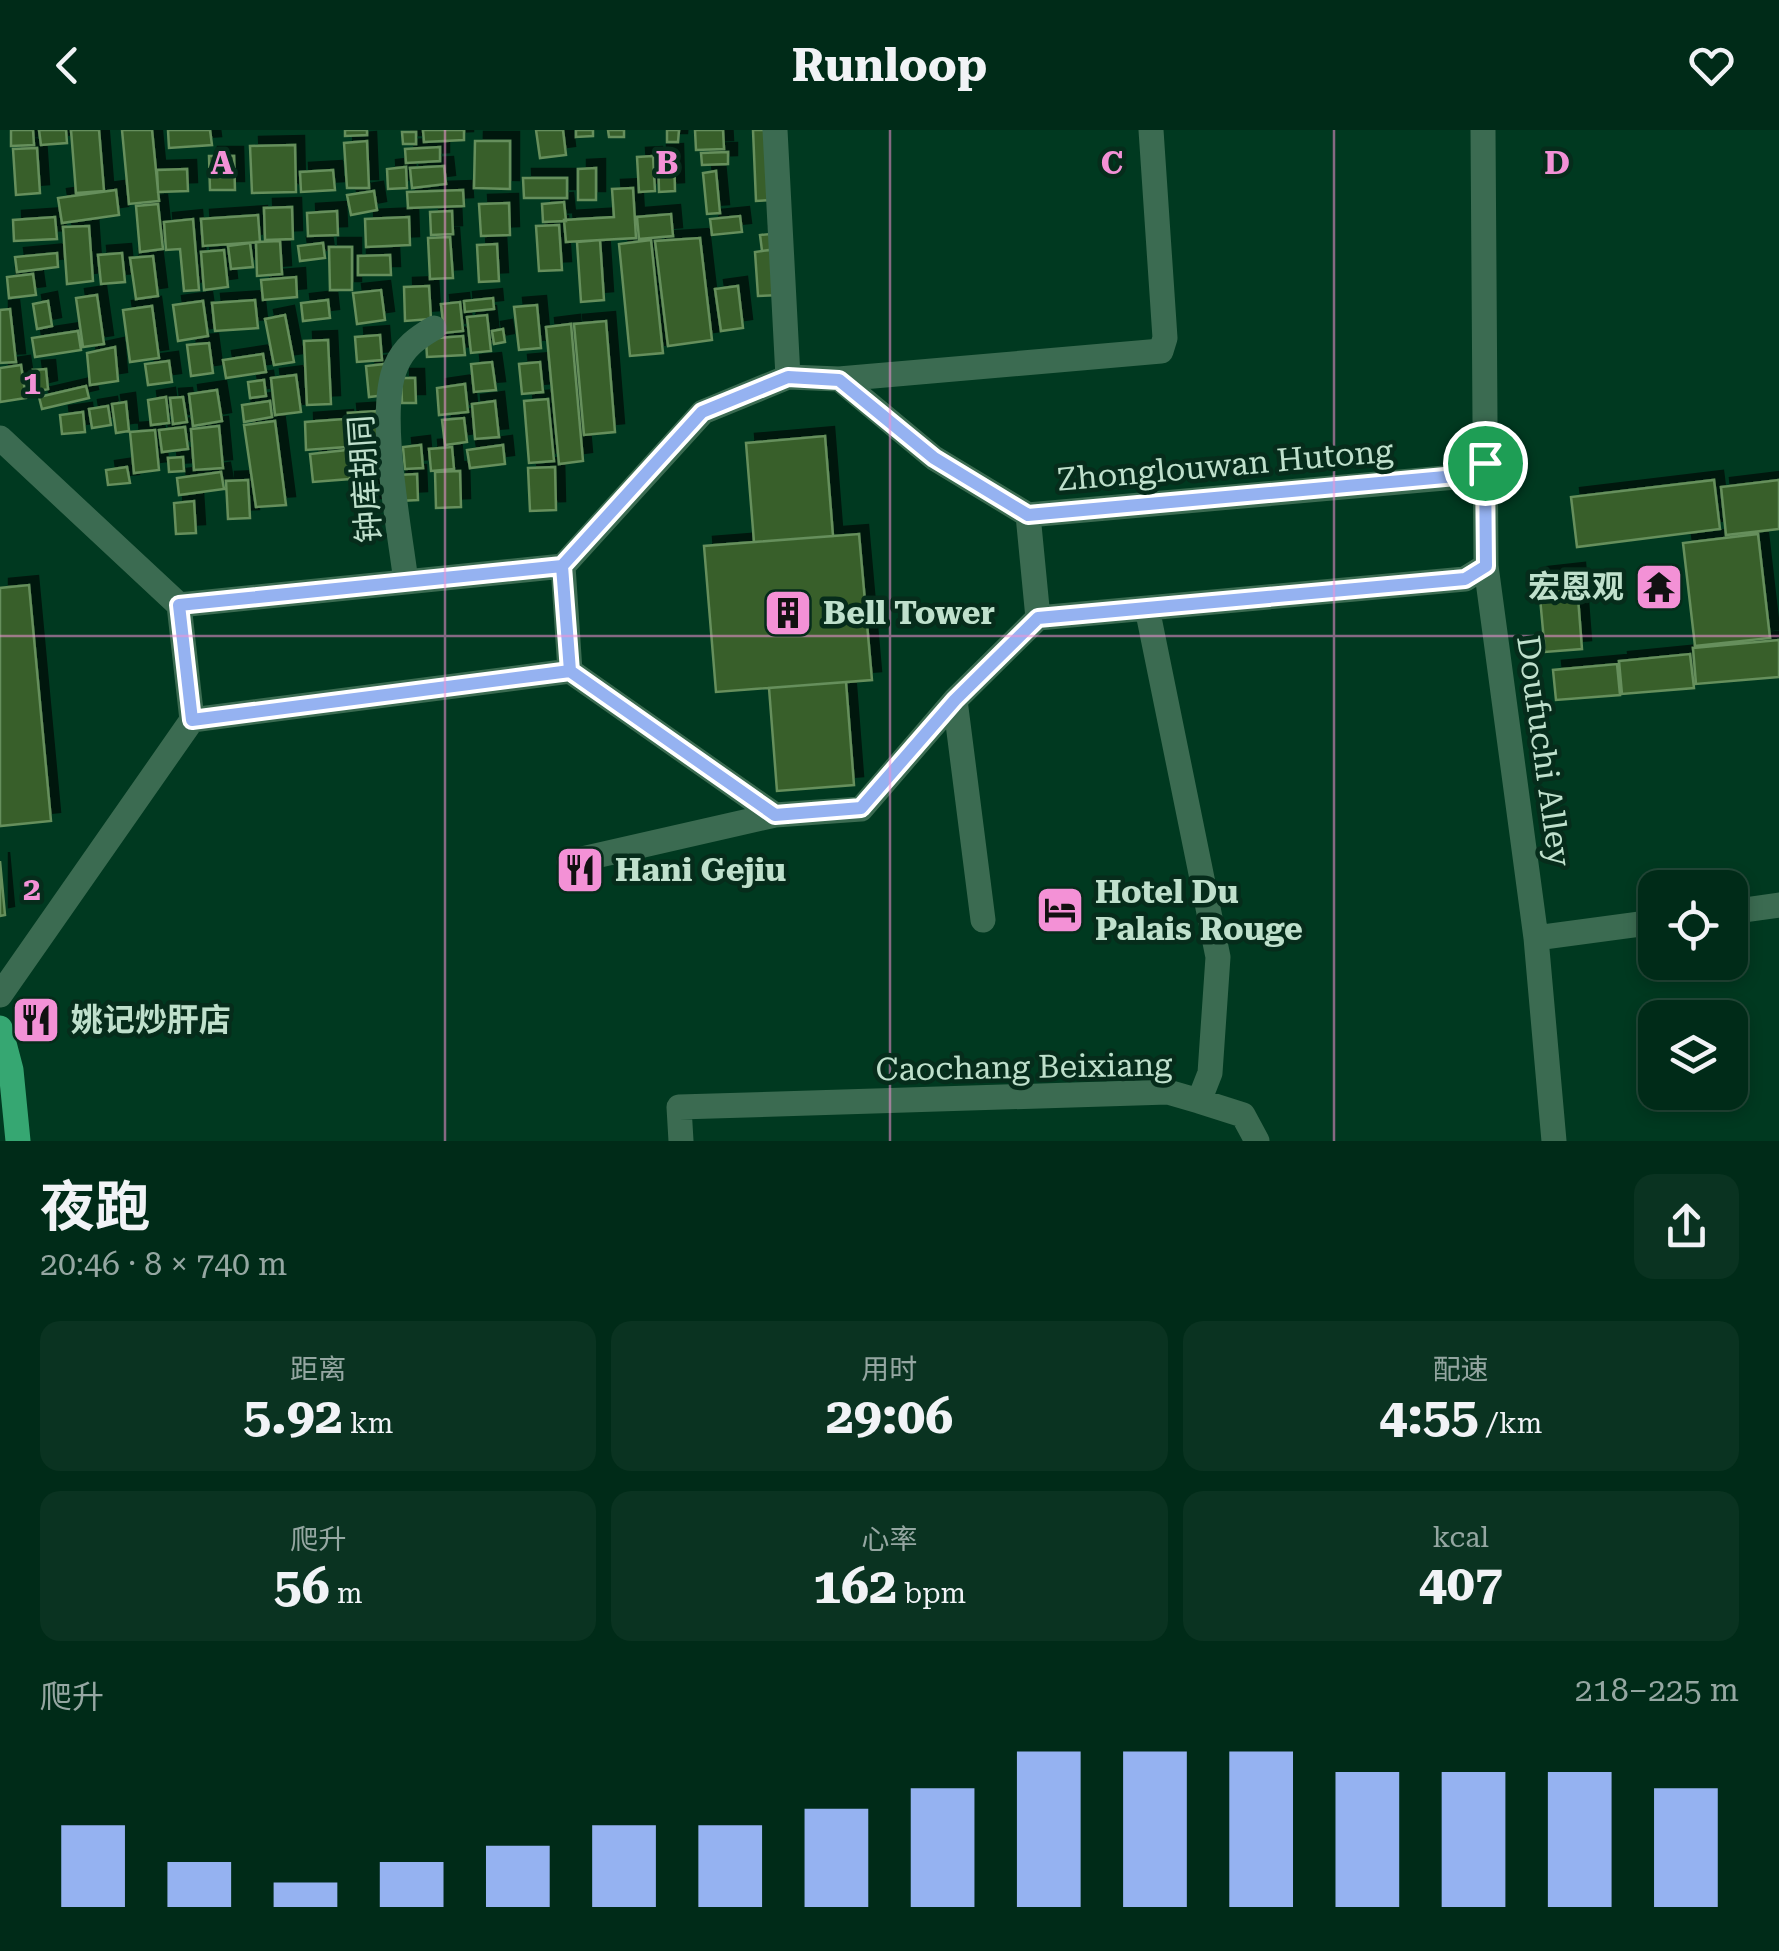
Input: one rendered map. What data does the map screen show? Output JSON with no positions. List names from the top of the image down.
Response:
{
  "streets": {
    "street": [
      "Zhonglouwan Hutong",
      "钟库胡同",
      "Doufuchi Alley",
      "Caochang Beixiang"
    ]
  },
  "crossings": [
    ["Zhonglouwan Hutong", "Doufuchi Alley"]
  ],
  "places": {
    "temple": ["宏恩观"],
    "building": ["Bell Tower"],
    "restaurant": ["Hani Gejiu", "姚记炒肝店"],
    "hotel": ["Hotel Du Palais Rouge"]
  },
  "page": {
    "header": "Runloop",
    "heading": ["夜跑", "20:46 · 8 × 740 m"],
    "stats": [
      ["距离", "5.92 km"],
      ["用时", "29:06"],
      ["配速", "4:55 /km"],
      ["爬升", "56 m"],
      ["心率", "162 bpm"],
      ["kcal", "407"]
    ],
    "chart": ["爬升", "218–225 m"]
  },
  "grid": {
    "columns": [
      "A",
      "B",
      "C",
      "D"
    ],
    "rows": ["1", "2"]
  }
}
